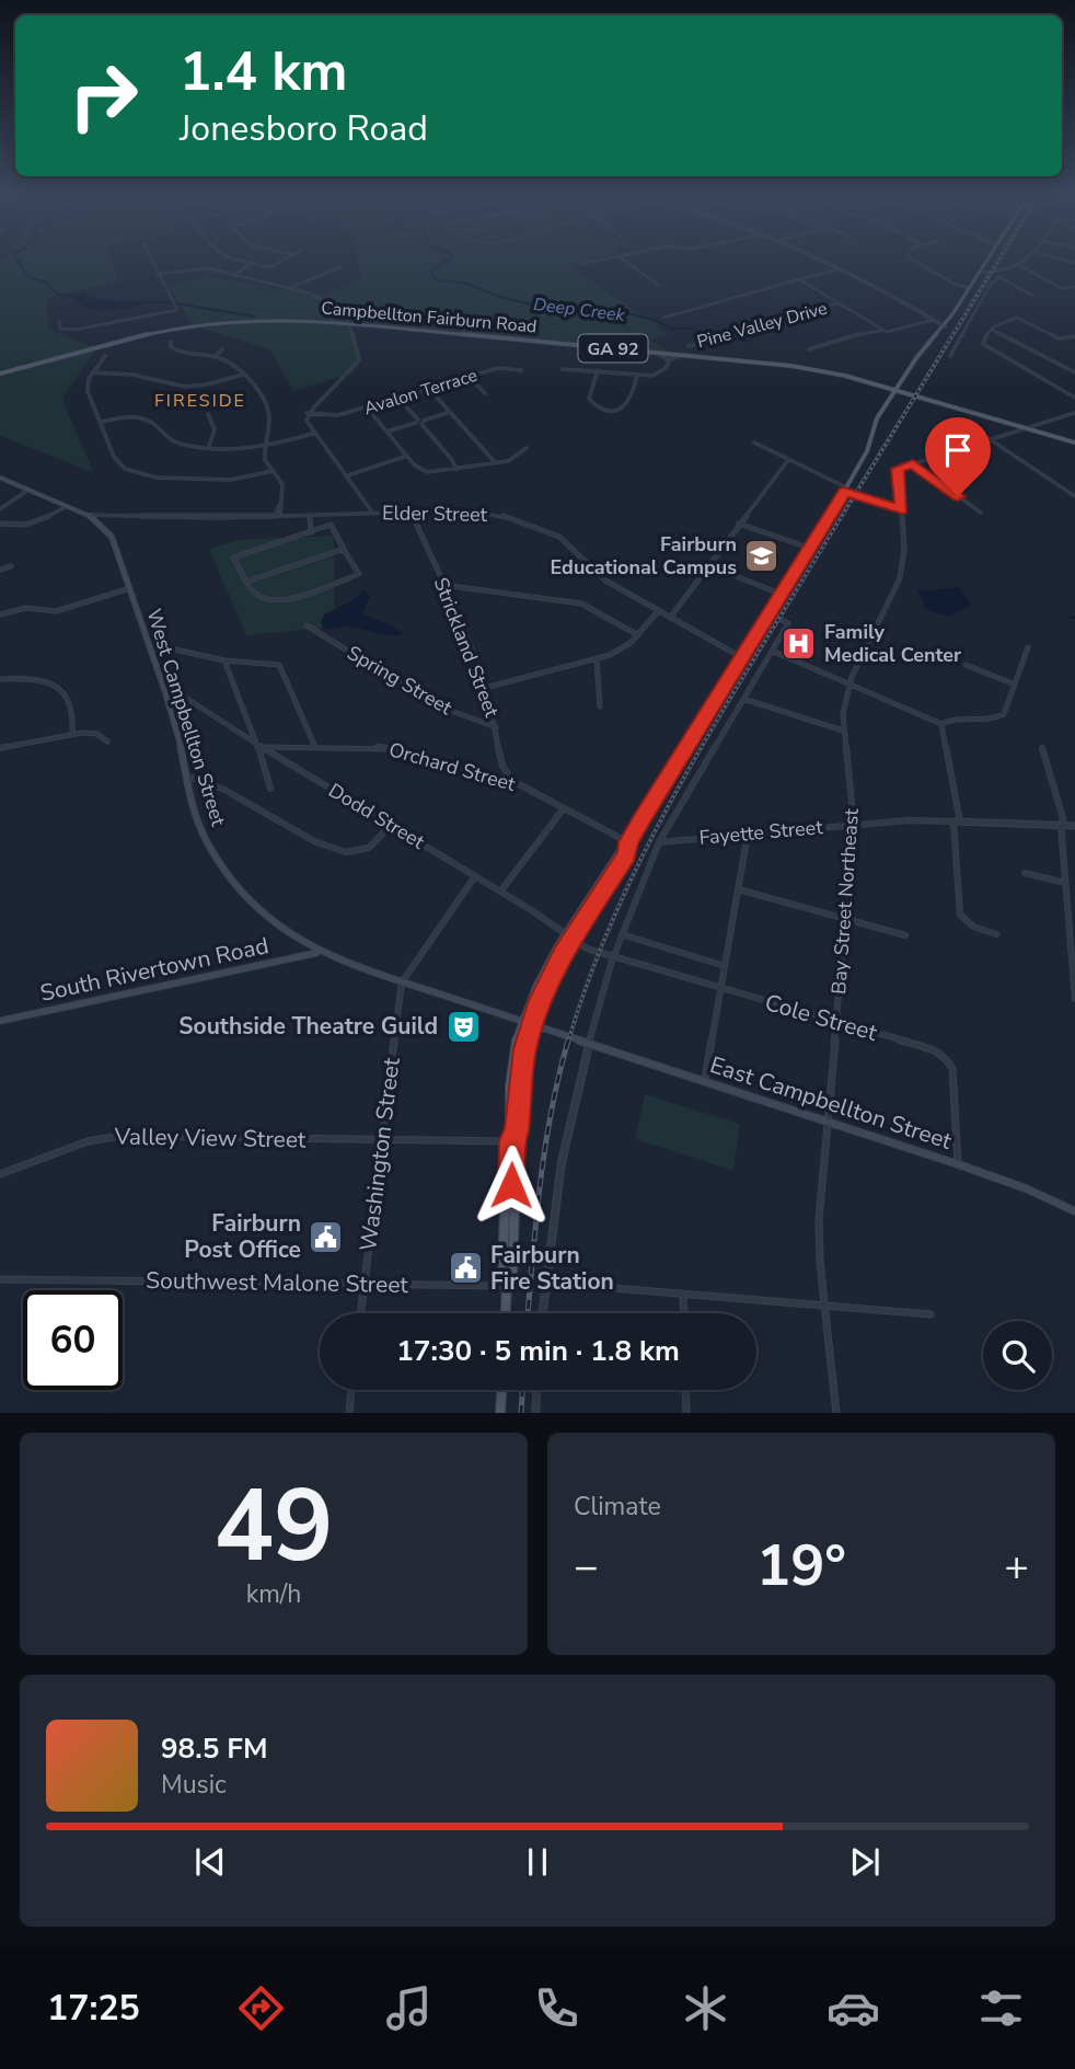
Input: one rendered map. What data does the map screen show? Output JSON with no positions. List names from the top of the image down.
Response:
{
  "streets": {
    "main road": [
      "Campbellton Fairburn Road",
      "GA 92",
      "West Campbellton Street",
      "South Rivertown Road",
      "East Campbellton Street"
    ],
    "street": [
      "Pine Valley Drive",
      "Avalon Terrace",
      "Elder Street",
      "Strickland Street",
      "Spring Street",
      "Orchard Street",
      "Dodd Street",
      "Fayette Street",
      "Bay Street Northeast",
      "Cole Street",
      "Valley View Street",
      "Washington Street",
      "Southwest Malone Street"
    ]
  },
  "crossings": [
    ["Elder Street", "Strickland Street"],
    ["Elder Street", "West Campbellton Street"],
    ["Strickland Street", "Spring Street"],
    ["Strickland Street", "Orchard Street"],
    ["West Campbellton Street", "Dodd Street"],
    ["West Campbellton Street", "South Rivertown Road"],
    ["West Campbellton Street", "East Campbellton Street"],
    ["West Campbellton Street", "Washington Street"],
    ["Orchard Street", "Dodd Street"],
    ["Dodd Street", "Cole Street"],
    ["Fayette Street", "Bay Street Northeast"],
    ["Bay Street Northeast", "Cole Street"],
    ["Bay Street Northeast", "East Campbellton Street"],
    ["Cole Street", "East Campbellton Street"],
    ["Valley View Street", "Washington Street"],
    ["Washington Street", "Southwest Malone Street"]
  ],
  "districts": ["FIRESIDE"],
  "water": ["Deep Creek"],
  "places": {
    "school or university": ["Fairburn Educational Campus"],
    "hospital": ["Family Medical Center"],
    "theatre": ["Southside Theatre Guild"],
    "public building": ["Fairburn Post Office", "Fairburn Fire Station"]
  },
  "page": {
    "turn": ["1.4 km", "Jonesboro Road"],
    "limit": "60",
    "trip": "17:30 · 5 min · 1.8 km",
    "tile": [
      ["49", "km/h"],
      "Climate"
    ],
    "heat": ["−", "19°", "+"],
    "song": ["98.5 FM", "Music"],
    "tabs": "17:25"
  }
}
